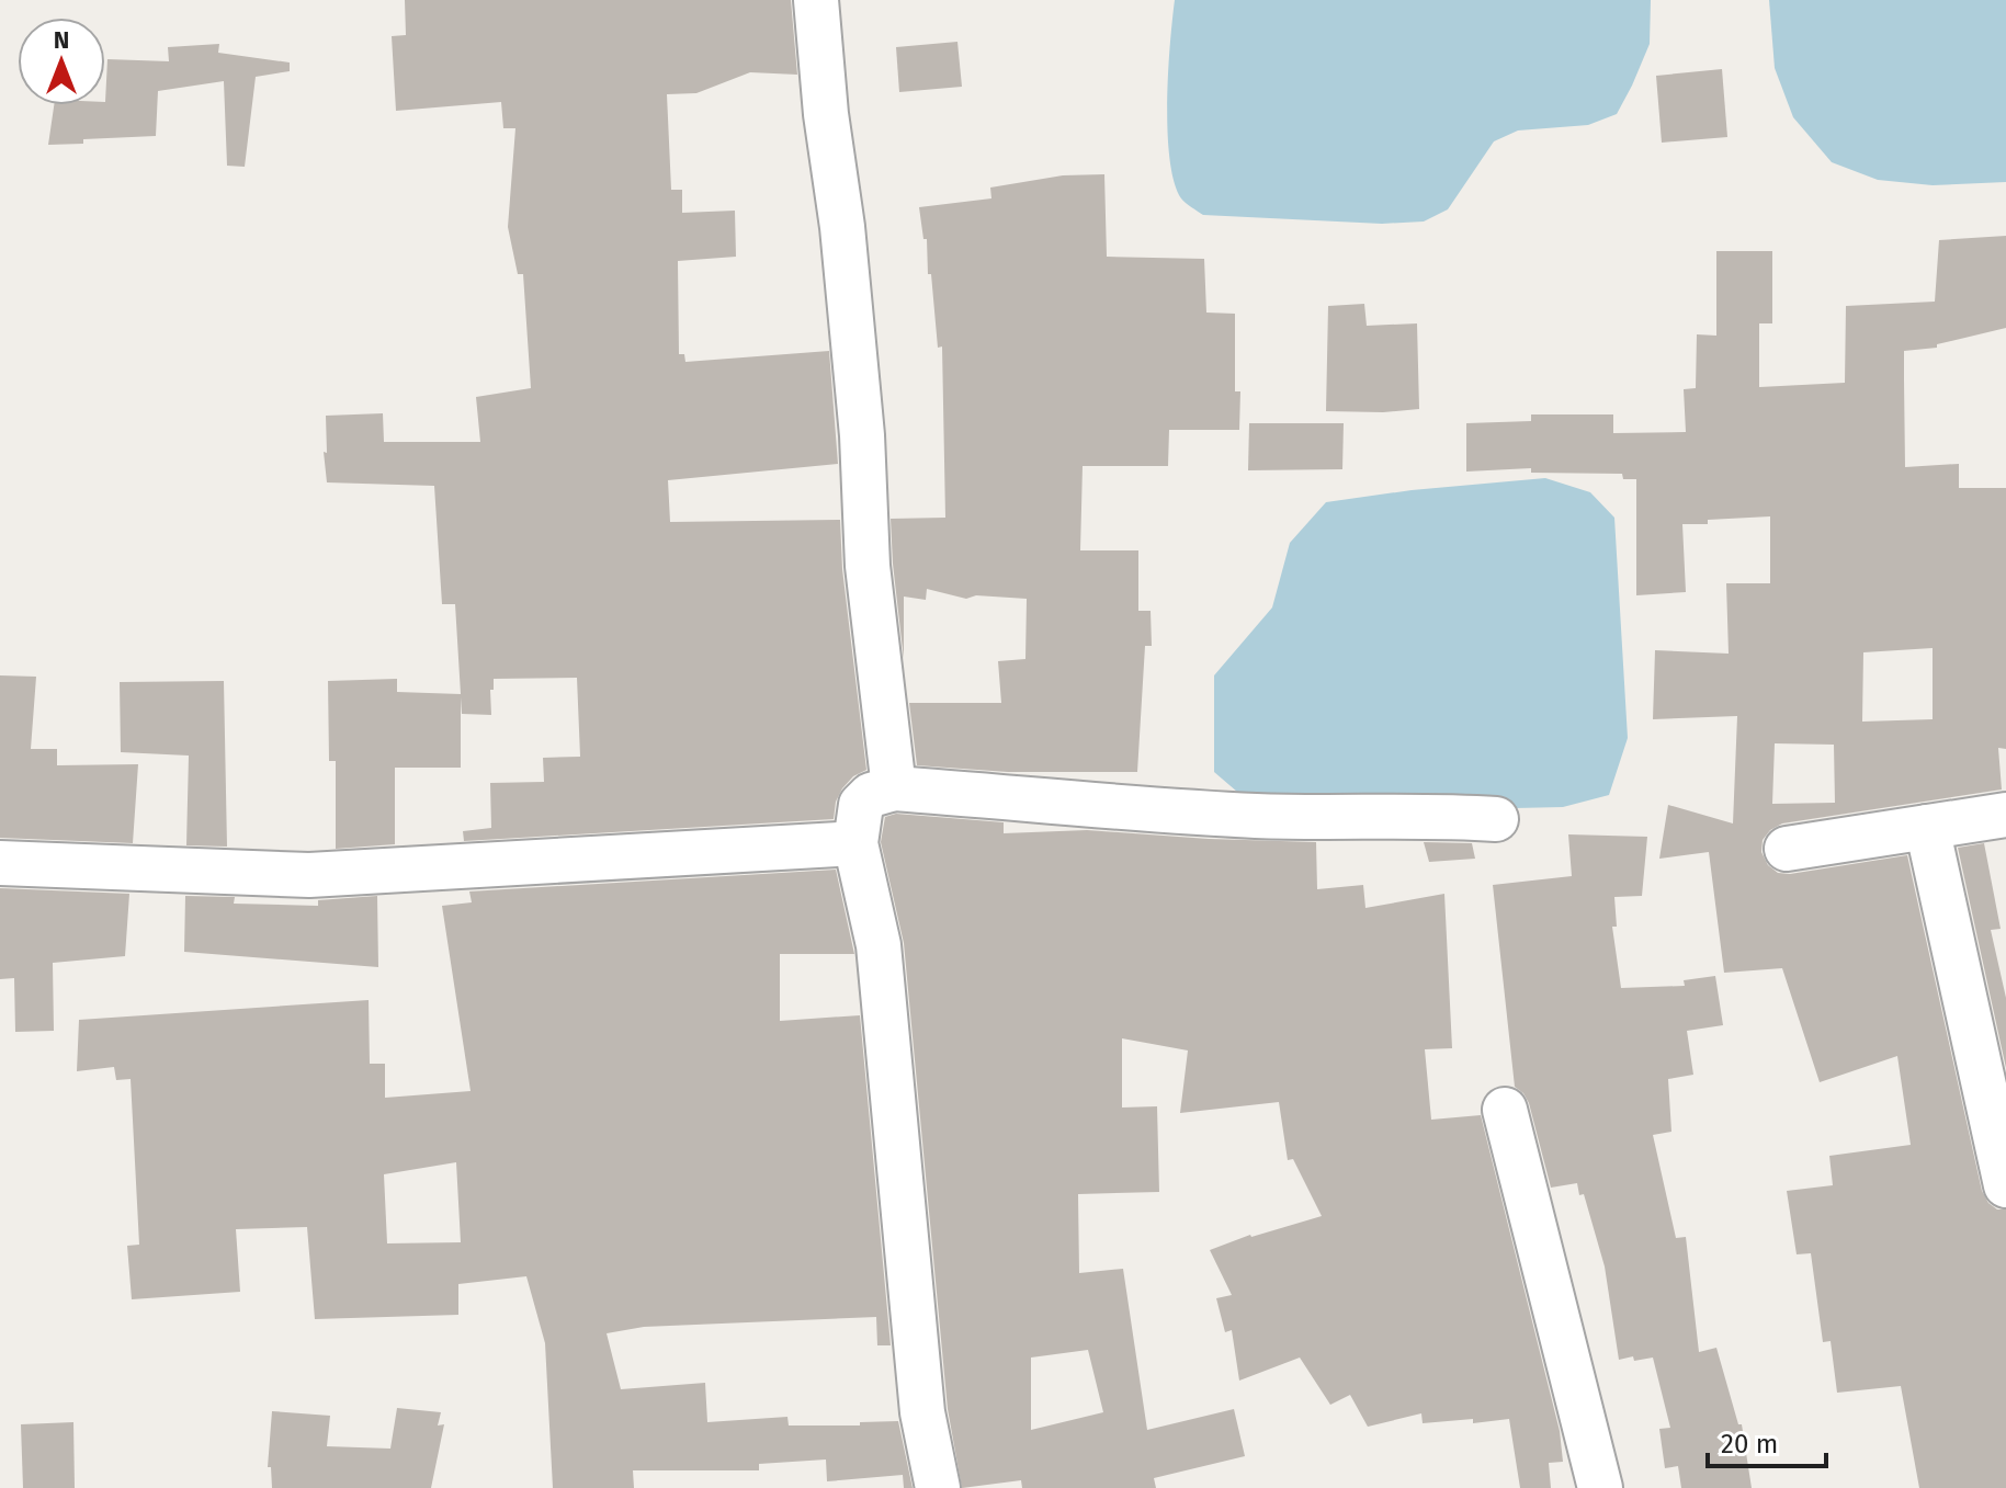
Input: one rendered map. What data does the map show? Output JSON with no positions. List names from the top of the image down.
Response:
{
  "scale_bar": "20 m",
  "north": "top"
}
